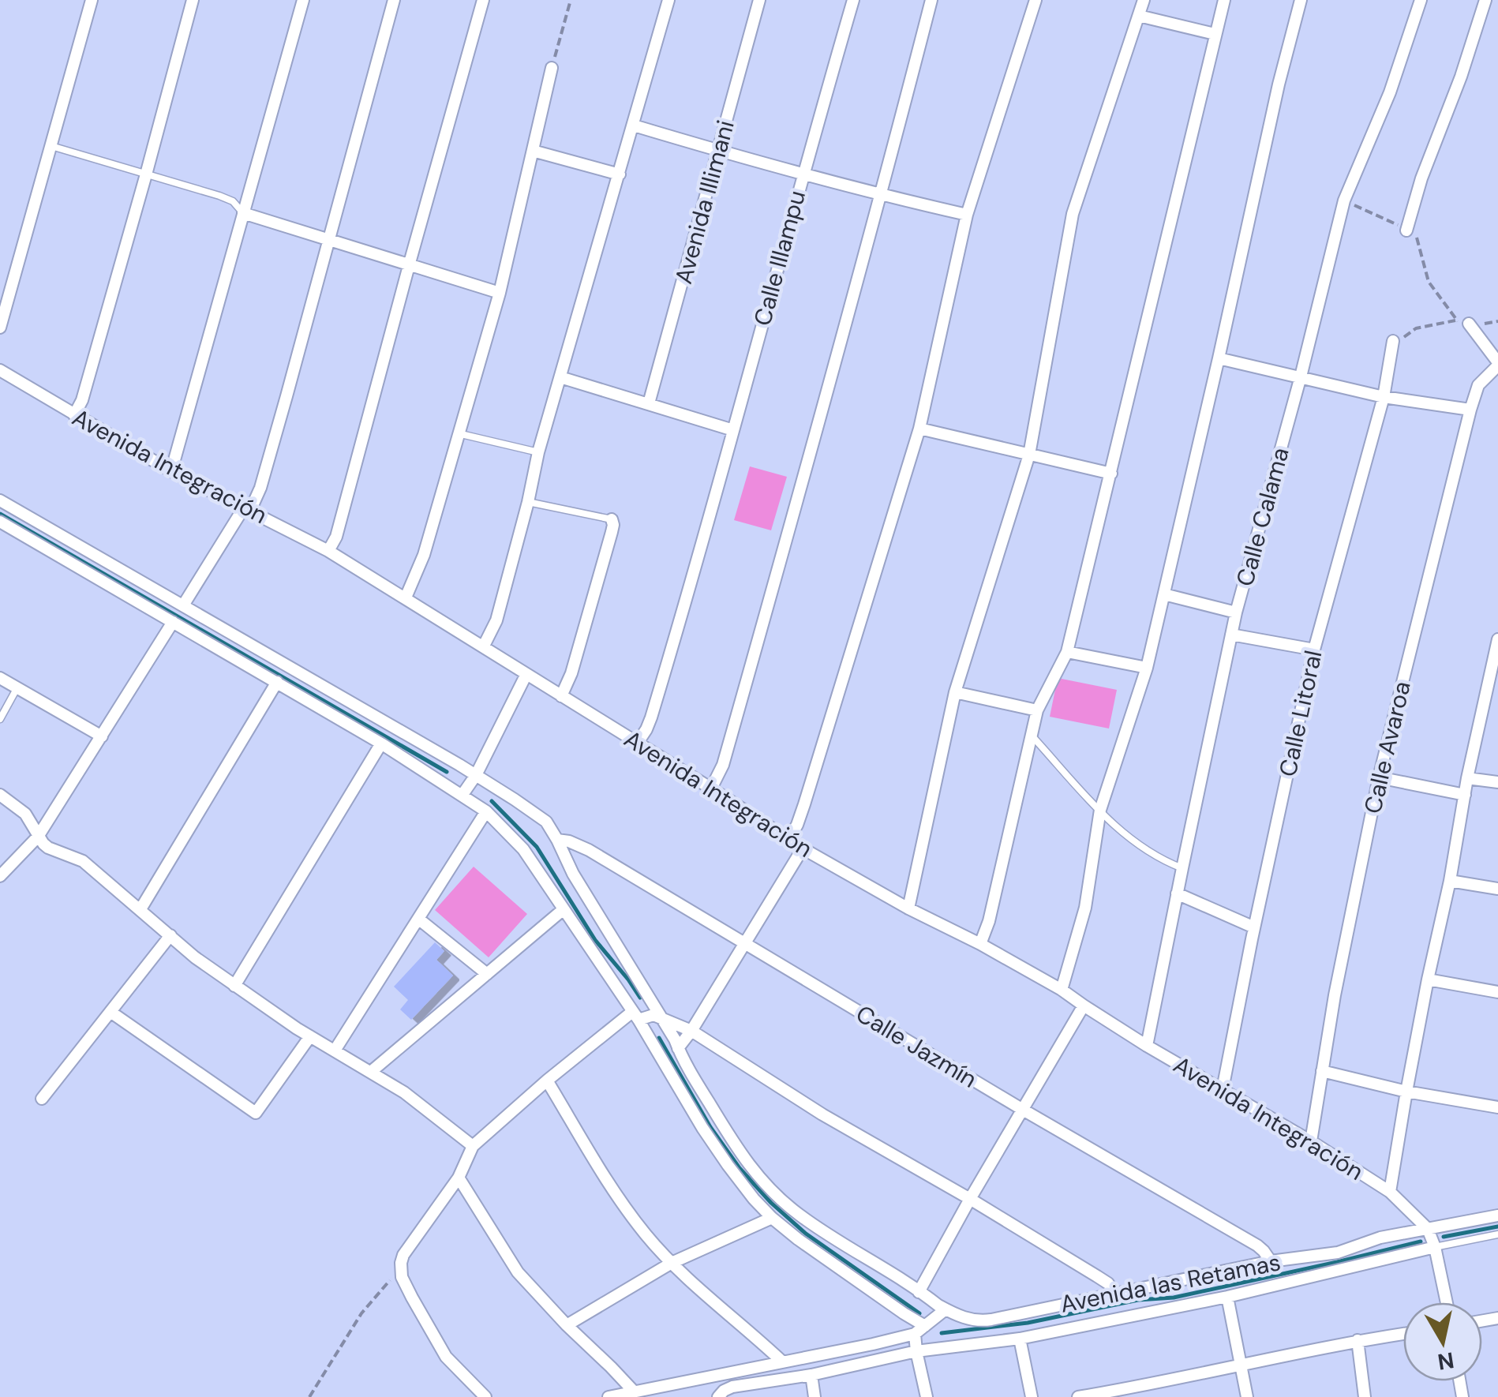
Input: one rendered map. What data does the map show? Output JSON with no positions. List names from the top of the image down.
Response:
{
  "streets": {
    "street": [
      "Avenida Illimani",
      "Calle Illampu",
      "Avenida Integración",
      "Calle Calama",
      "Calle Litoral",
      "Calle Avaroa",
      "Calle Jazmín",
      "Avenida las Retamas"
    ]
  },
  "crossings": [
    ["Calle Illampu", "Avenida Integración"],
    ["Avenida Integración", "Calle Calama"],
    ["Avenida Integración", "Calle Litoral"],
    ["Avenida Integración", "Calle Avaroa"],
    ["Avenida Integración", "Avenida las Retamas"],
    ["Calle Jazmín", "Avenida las Retamas"]
  ],
  "north": "bottom"
}
